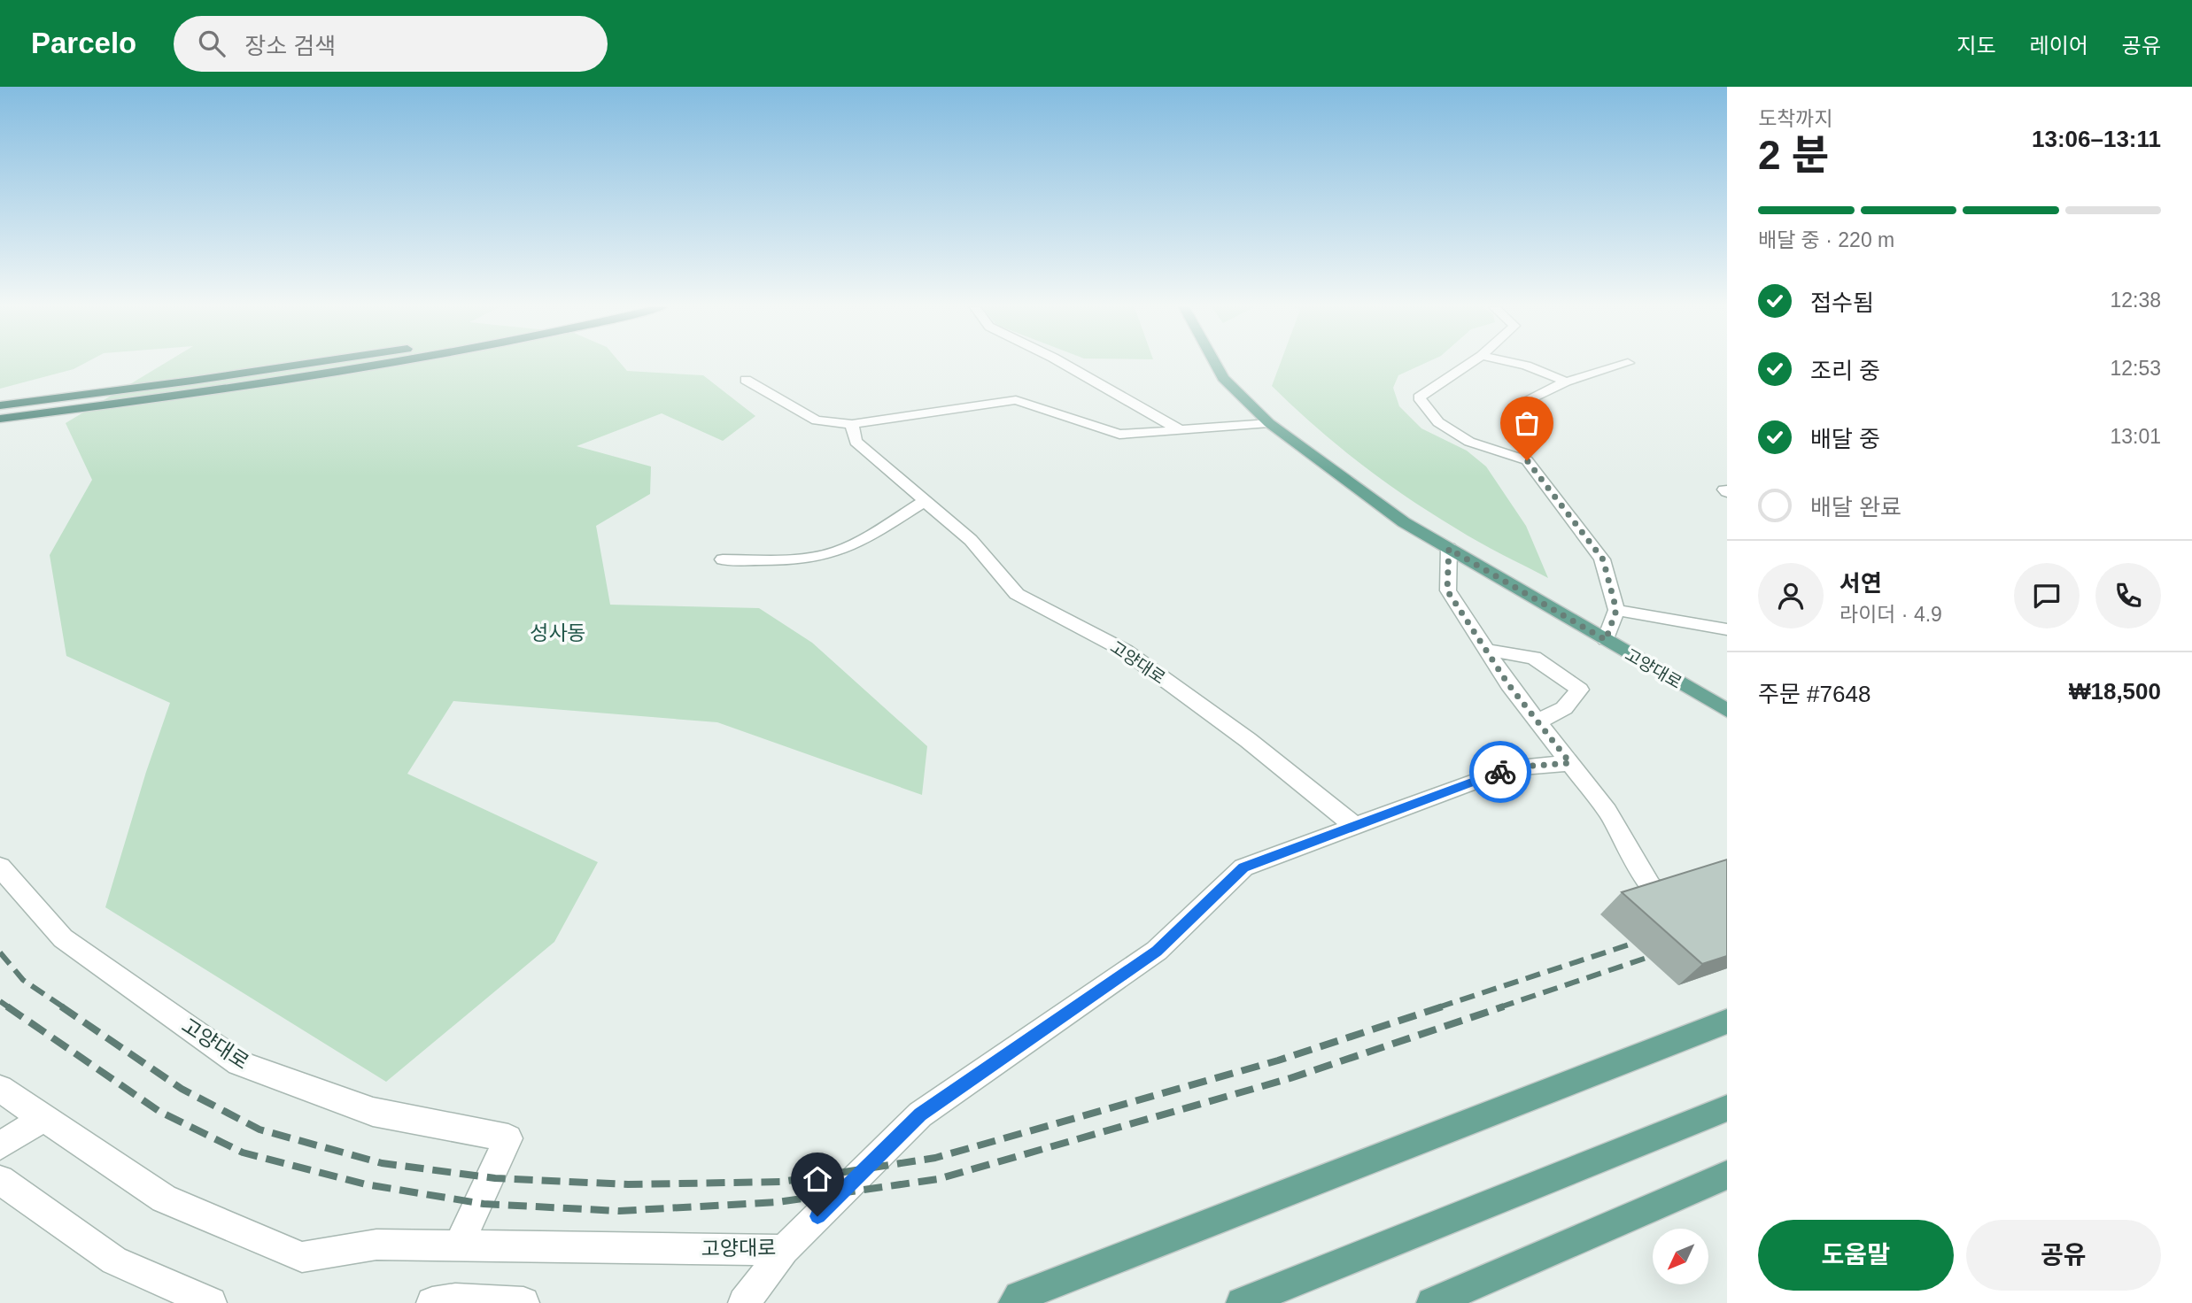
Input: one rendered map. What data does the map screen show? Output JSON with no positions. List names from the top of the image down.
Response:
{
  "streets": {
    "main road": ["고양대로"]
  },
  "districts": ["성사동"],
  "north": "bottom left",
  "page": {
    "header": "Parcelo",
    "search": "장소 검색",
    "nav": ["지도", "레이어", "공유"],
    "heading": ["2 분", "도착까지", "13:06–13:11"],
    "panel": [
      "서연",
      "라이더 · 4.9",
      "주문 #7648",
      "₩18,500"
    ],
    "bar": "배달 중 · 220 m",
    "list": [
      ["접수됨", "12:38"],
      ["조리 중", "12:53"],
      ["배달 중", "13:01"],
      "배달 완료"
    ],
    "buttons": ["도움말", "공유"]
  }
}
